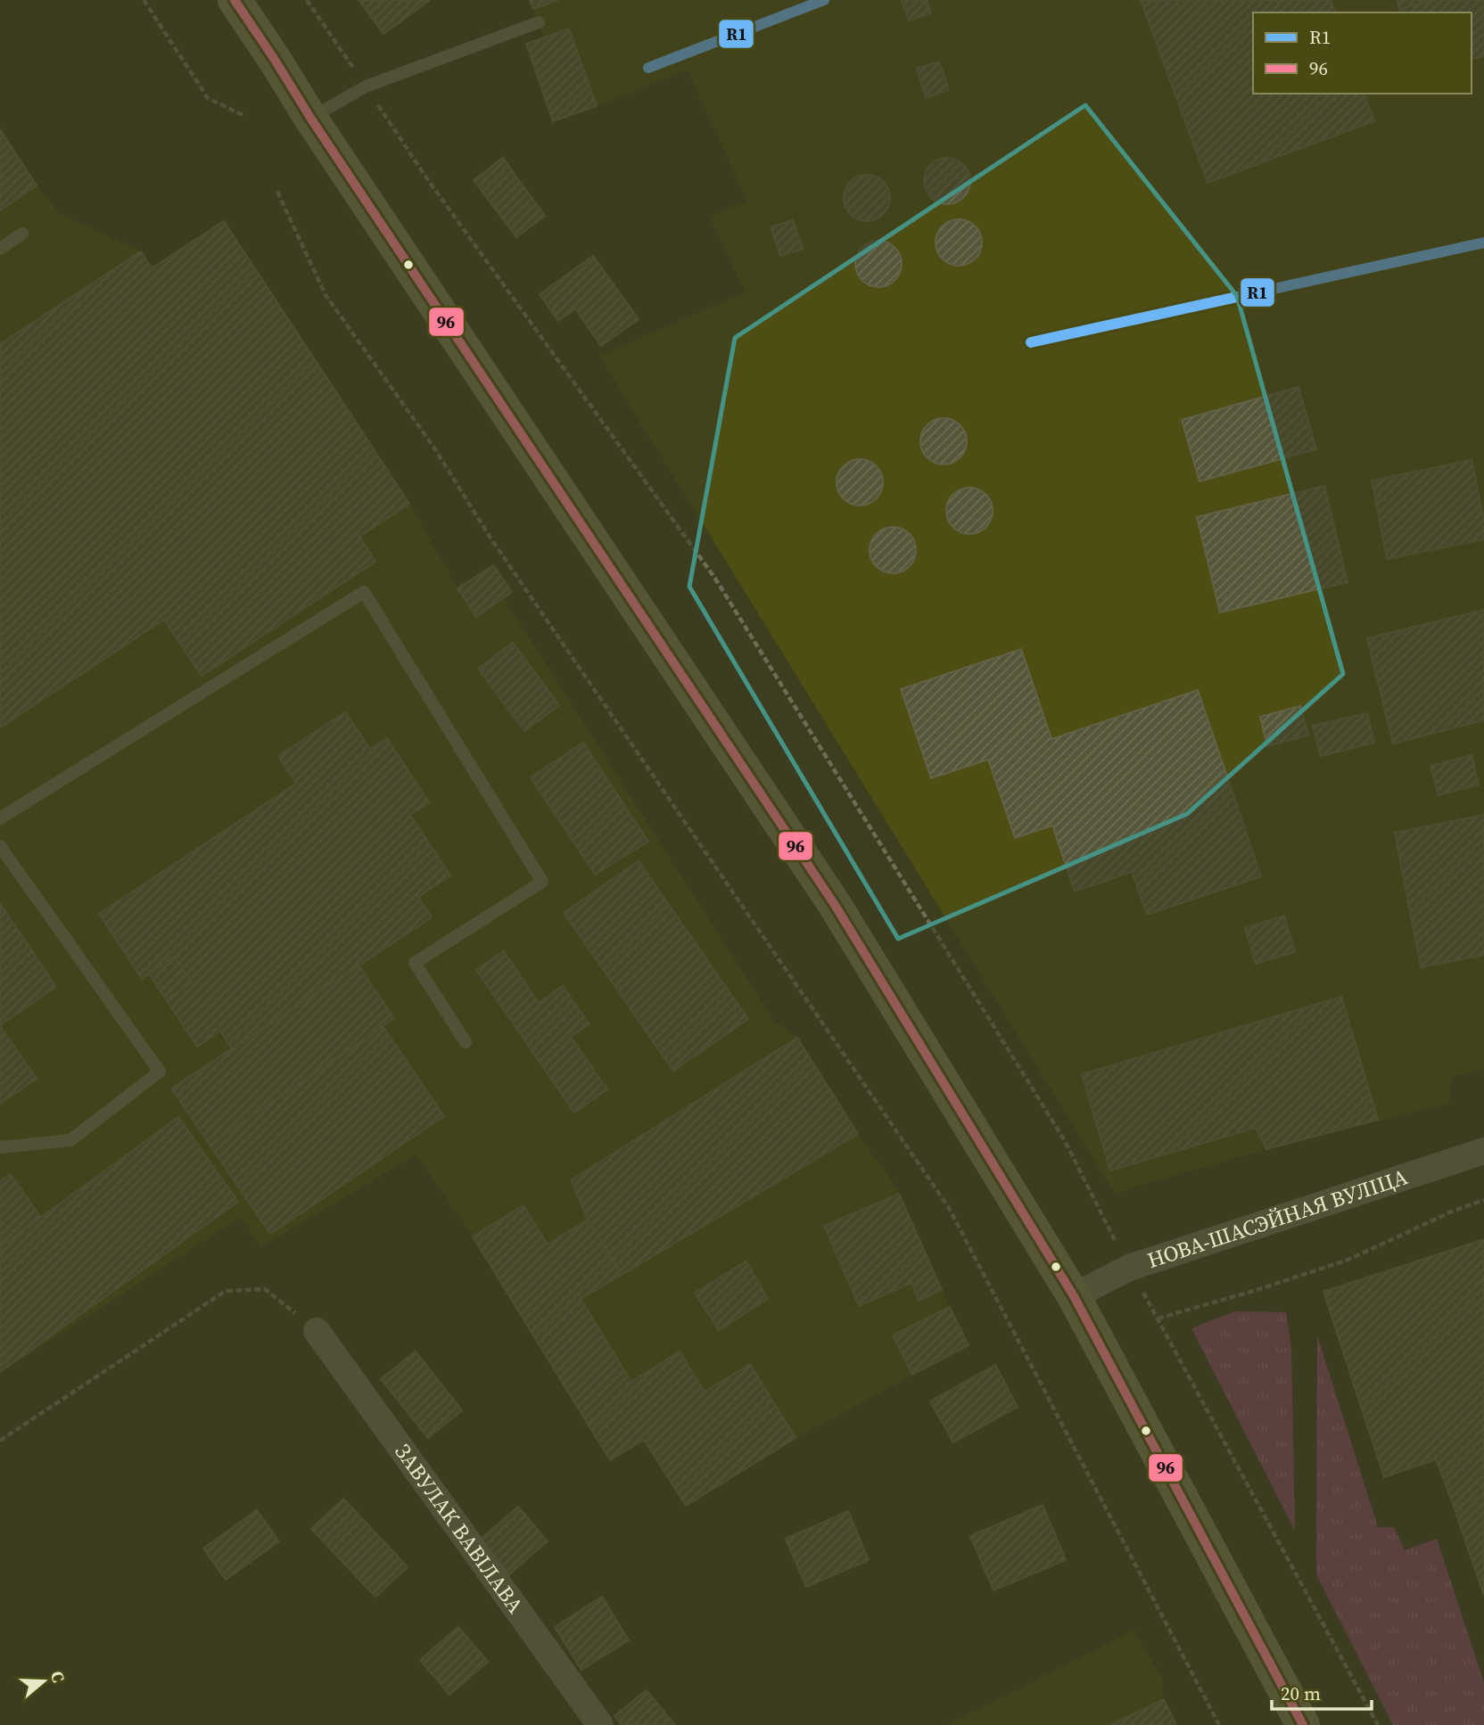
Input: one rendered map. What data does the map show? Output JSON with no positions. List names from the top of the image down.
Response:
{
  "streets": {
    "street": ["НОВА-ШАСЭЙНАЯ ВУЛІЦА", "ЗАВУЛАК ВАВІЛАВА"]
  },
  "lines": ["transit line R1", "transit line 96"],
  "legend": ["R1", "96"],
  "scale_bar": "20 m",
  "north": "right"
}
